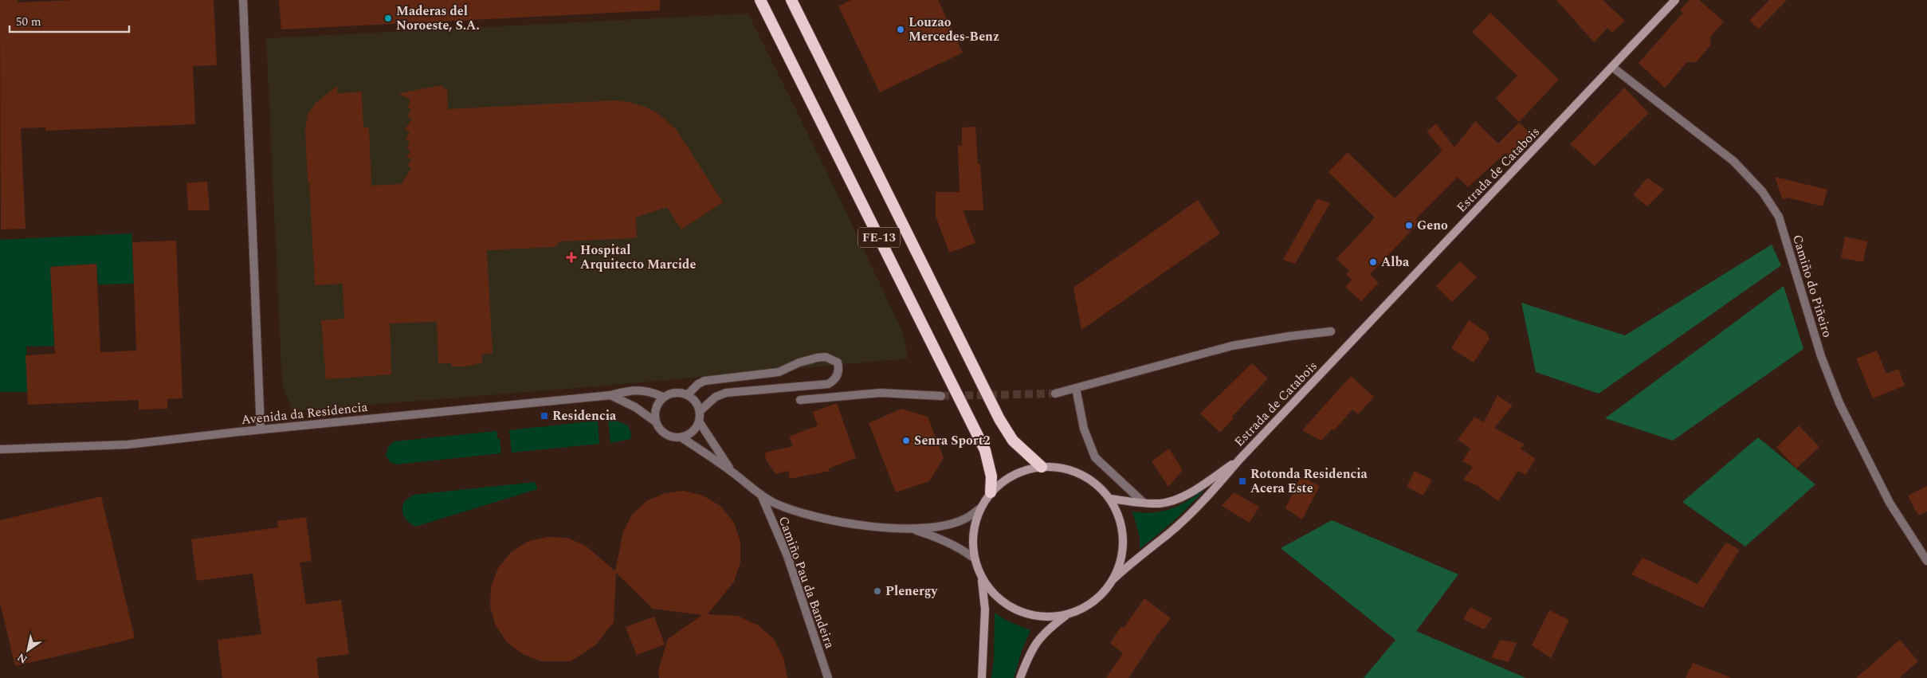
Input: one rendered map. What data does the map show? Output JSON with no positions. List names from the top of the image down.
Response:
{
  "streets": {
    "highway": ["FE-13"],
    "main road": ["Estrada de Catabois"],
    "street": ["Camiño do Piñeiro", "Avenida da Residencia", "Camiño Pau da Bandeira"]
  },
  "crossings": [
    ["Estrada de Catabois", "FE-13"],
    ["Estrada de Catabois", "Camiño do Piñeiro"]
  ],
  "places": {
    "other": [
      "Maderas del Noroeste, S.A.",
      "Louzao Mercedes-Benz",
      "Geno",
      "Alba",
      "Senra Sport2",
      "Plenergy"
    ],
    "health": ["Hospital Arquitecto Marcide"],
    "transit": ["Residencia", "Rotonda Residencia Acera Este"]
  },
  "scale_bar": "50 m",
  "north": "bottom left"
}
